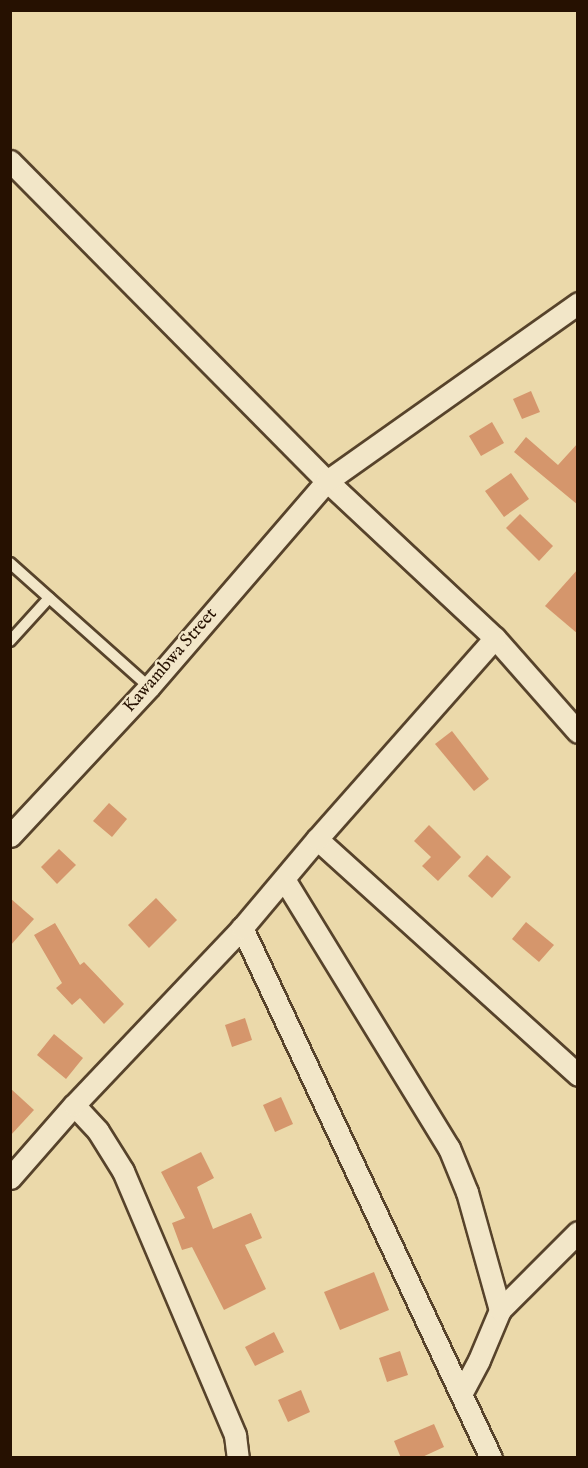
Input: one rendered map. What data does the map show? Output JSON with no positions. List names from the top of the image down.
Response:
{
  "streets": {
    "street": ["Kawambwa Street"]
  }
}
